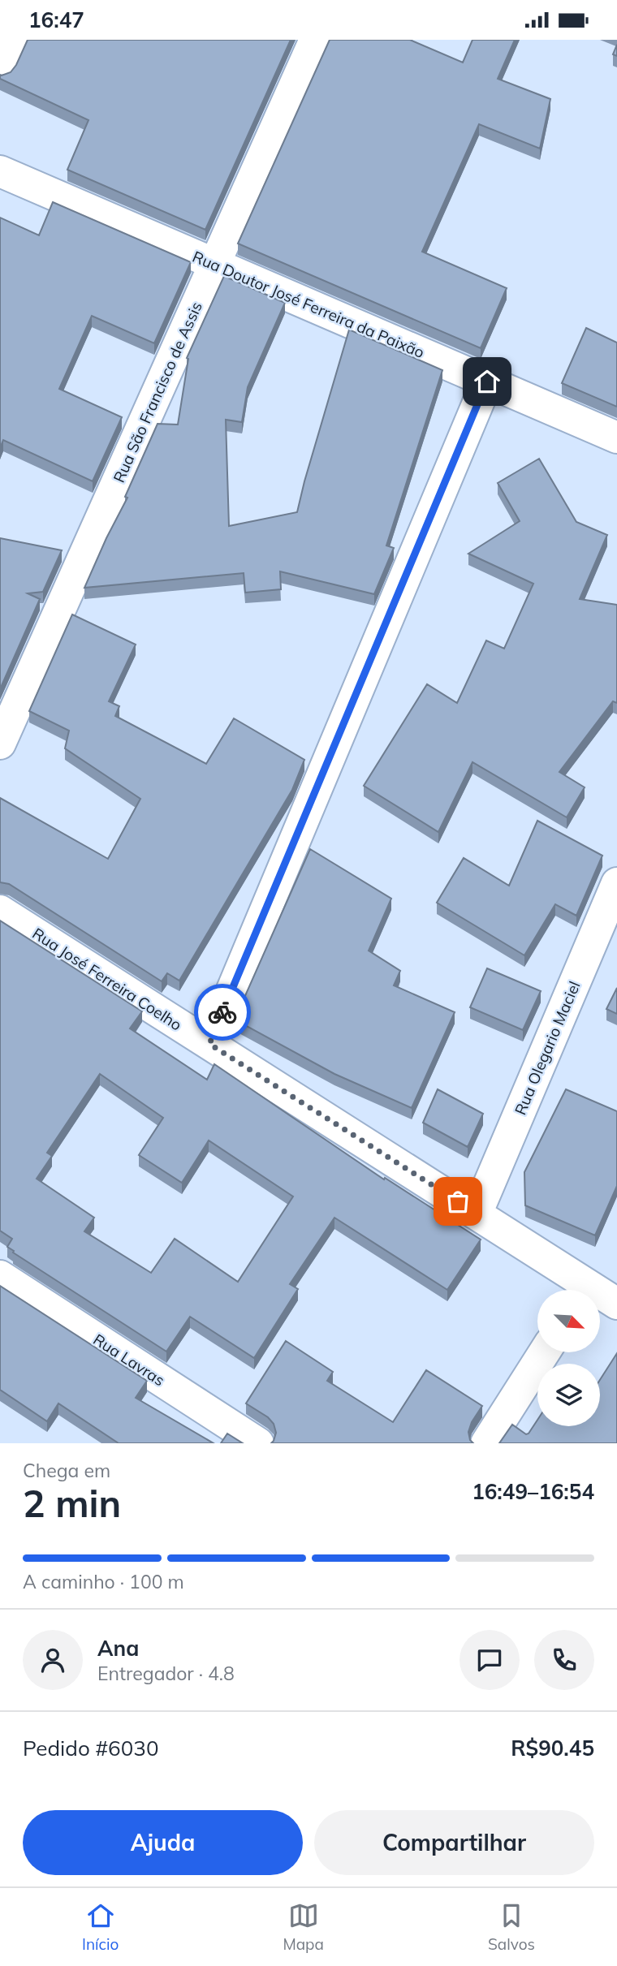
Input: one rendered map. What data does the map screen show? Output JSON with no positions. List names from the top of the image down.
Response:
{
  "streets": {
    "street": [
      "Rua Doutor José Ferreira da Paixão",
      "Rua São Francisco de Assis",
      "Rua José Ferreira Coelho",
      "Rua Olegario Maciel",
      "Rua Lavras"
    ]
  },
  "crossings": [
    ["Rua Doutor José Ferreira da Paixão", "Rua São Francisco de Assis"],
    ["Rua José Ferreira Coelho", "Rua Olegario Maciel"]
  ],
  "north": "bottom right",
  "page": {
    "status": "16:47",
    "heading": ["2 min", "Chega em", "16:49–16:54"],
    "panel": [
      "Ana",
      "Entregador · 4.8",
      "Pedido #6030",
      "R$90.45"
    ],
    "bar": "A caminho · 100 m",
    "buttons": ["Ajuda", "Compartilhar"],
    "tabs": ["Início", "Mapa", "Salvos"]
  }
}
